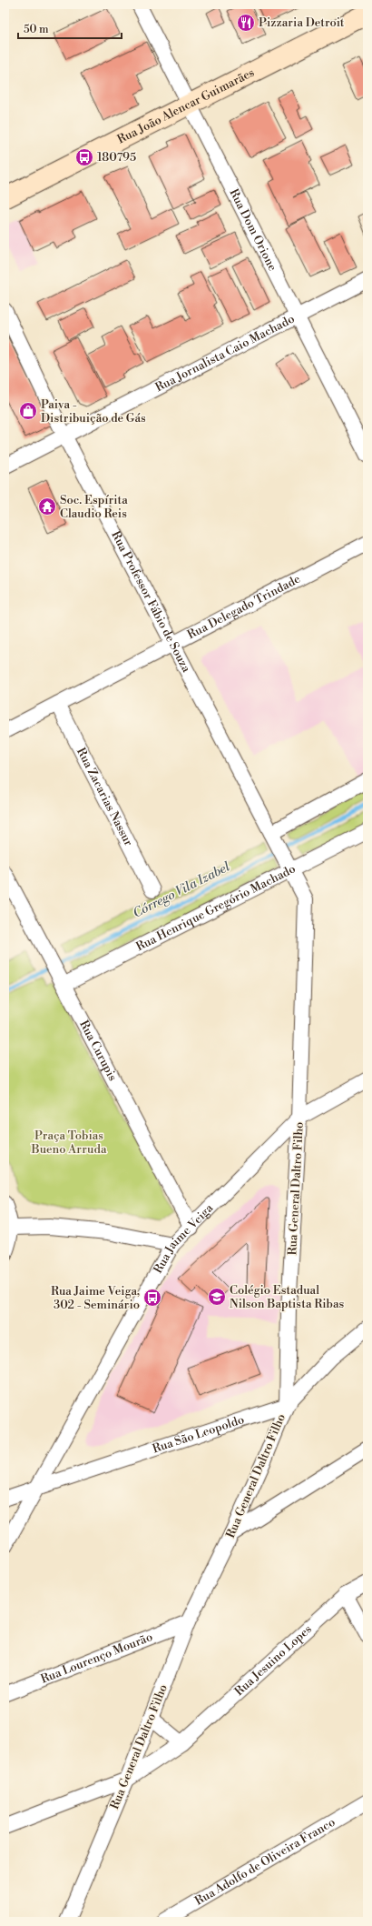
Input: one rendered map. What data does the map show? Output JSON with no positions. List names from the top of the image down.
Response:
{
  "streets": {
    "main road": ["Rua João Alencar Guimarães"],
    "street": [
      "Rua Dom Orione",
      "Rua Jornalista Caio Machado",
      "Rua Professor Fábio de Souza",
      "Rua Delegado Trindade",
      "Rua Zacarias Nassur",
      "Rua Henrique Gregório Machado",
      "Rua Curupis",
      "Rua General Daltro Filho",
      "Rua Jaime Veiga",
      "Rua São Leopoldo",
      "Rua Lourenço Mourão",
      "Rua Jesuino Lopes",
      "Rua Adolfo de Oliveira Franco"
    ]
  },
  "crossings": [
    ["Rua João Alencar Guimarães", "Rua Dom Orione"],
    ["Rua Dom Orione", "Rua Jornalista Caio Machado"],
    ["Rua Jornalista Caio Machado", "Rua Professor Fábio de Souza"],
    ["Rua Professor Fábio de Souza", "Rua Delegado Trindade"],
    ["Rua Professor Fábio de Souza", "Rua General Daltro Filho"],
    ["Rua Delegado Trindade", "Rua Zacarias Nassur"],
    ["Rua Henrique Gregório Machado", "Rua Curupis"],
    ["Rua Henrique Gregório Machado", "Rua General Daltro Filho"],
    ["Rua Curupis", "Rua Jaime Veiga"],
    ["Rua General Daltro Filho", "Rua Jaime Veiga"],
    ["Rua General Daltro Filho", "Rua São Leopoldo"],
    ["Rua General Daltro Filho", "Rua Lourenço Mourão"],
    ["Rua General Daltro Filho", "Rua Jesuino Lopes"],
    ["Rua Jaime Veiga", "Rua São Leopoldo"]
  ],
  "water": ["Córrego Vila Izabel"],
  "parks": ["Praça Tobias Bueno Arruda"],
  "places": {
    "restaurant": ["Pizzaria Detroit"],
    "bus stop": ["180795", "Rua Jaime Veiga, 302 - Seminário"],
    "shop": ["Paiva - Distribuição de Gás"],
    "temple": ["Soc. Espírita Claudio Reis"],
    "school or university": ["Colégio Estadual Nilson Baptista Ribas"]
  },
  "scale_bar": "50 m"
}
